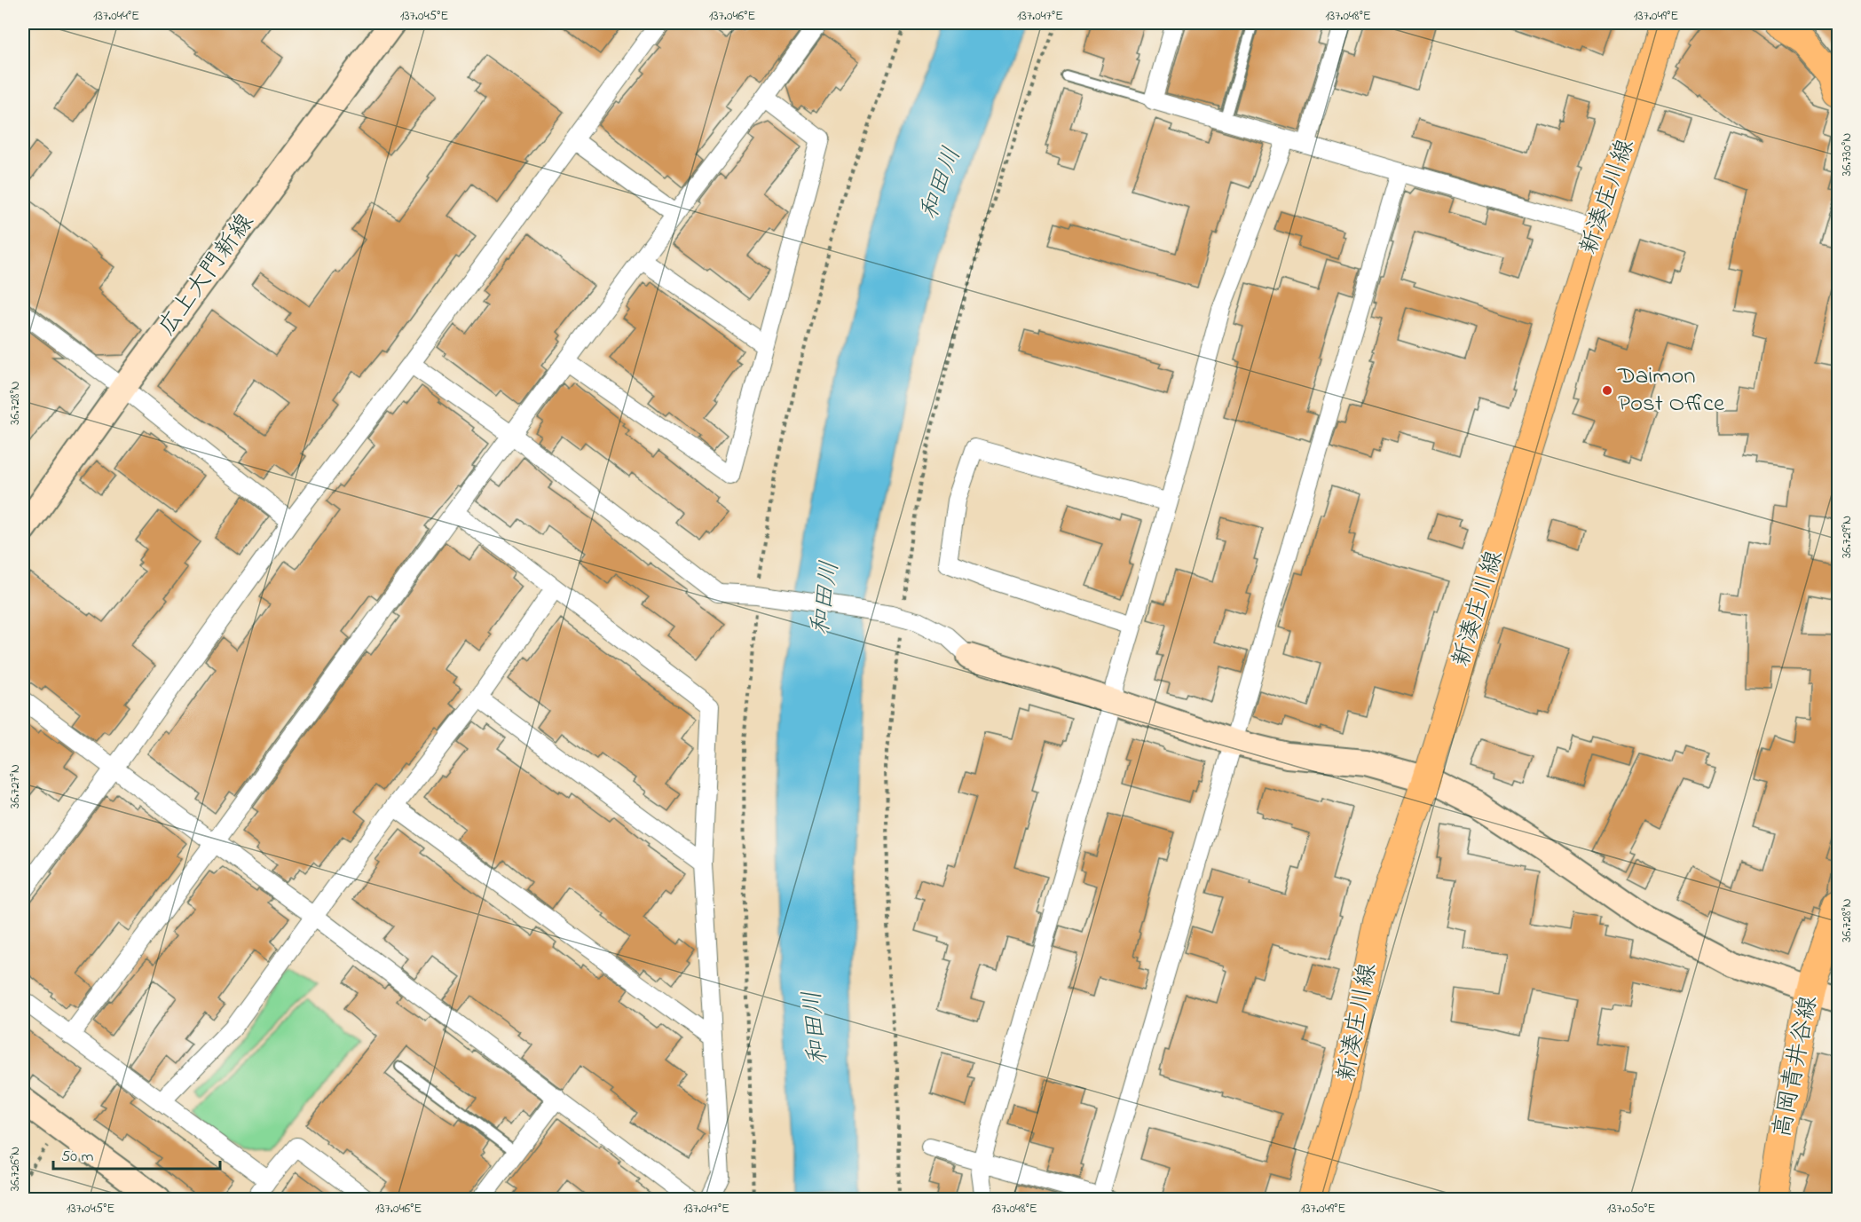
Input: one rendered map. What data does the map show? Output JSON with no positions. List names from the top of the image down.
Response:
{
  "streets": {
    "main road": ["新湊庄川線", "高岡青井谷線"],
    "street": ["広上大門新線"]
  },
  "water": ["和田川"],
  "places": ["Daimon Post Office"],
  "scale_bar": "50 m",
  "coordinates": [
    "137.044°E",
    "137.045°E",
    "137.046°E",
    "137.047°E",
    "137.048°E",
    "137.049°E",
    "36.730°N",
    "36.728°N",
    "36.729°N",
    "36.727°N",
    "36.726°N",
    "137.050°E"
  ]
}
